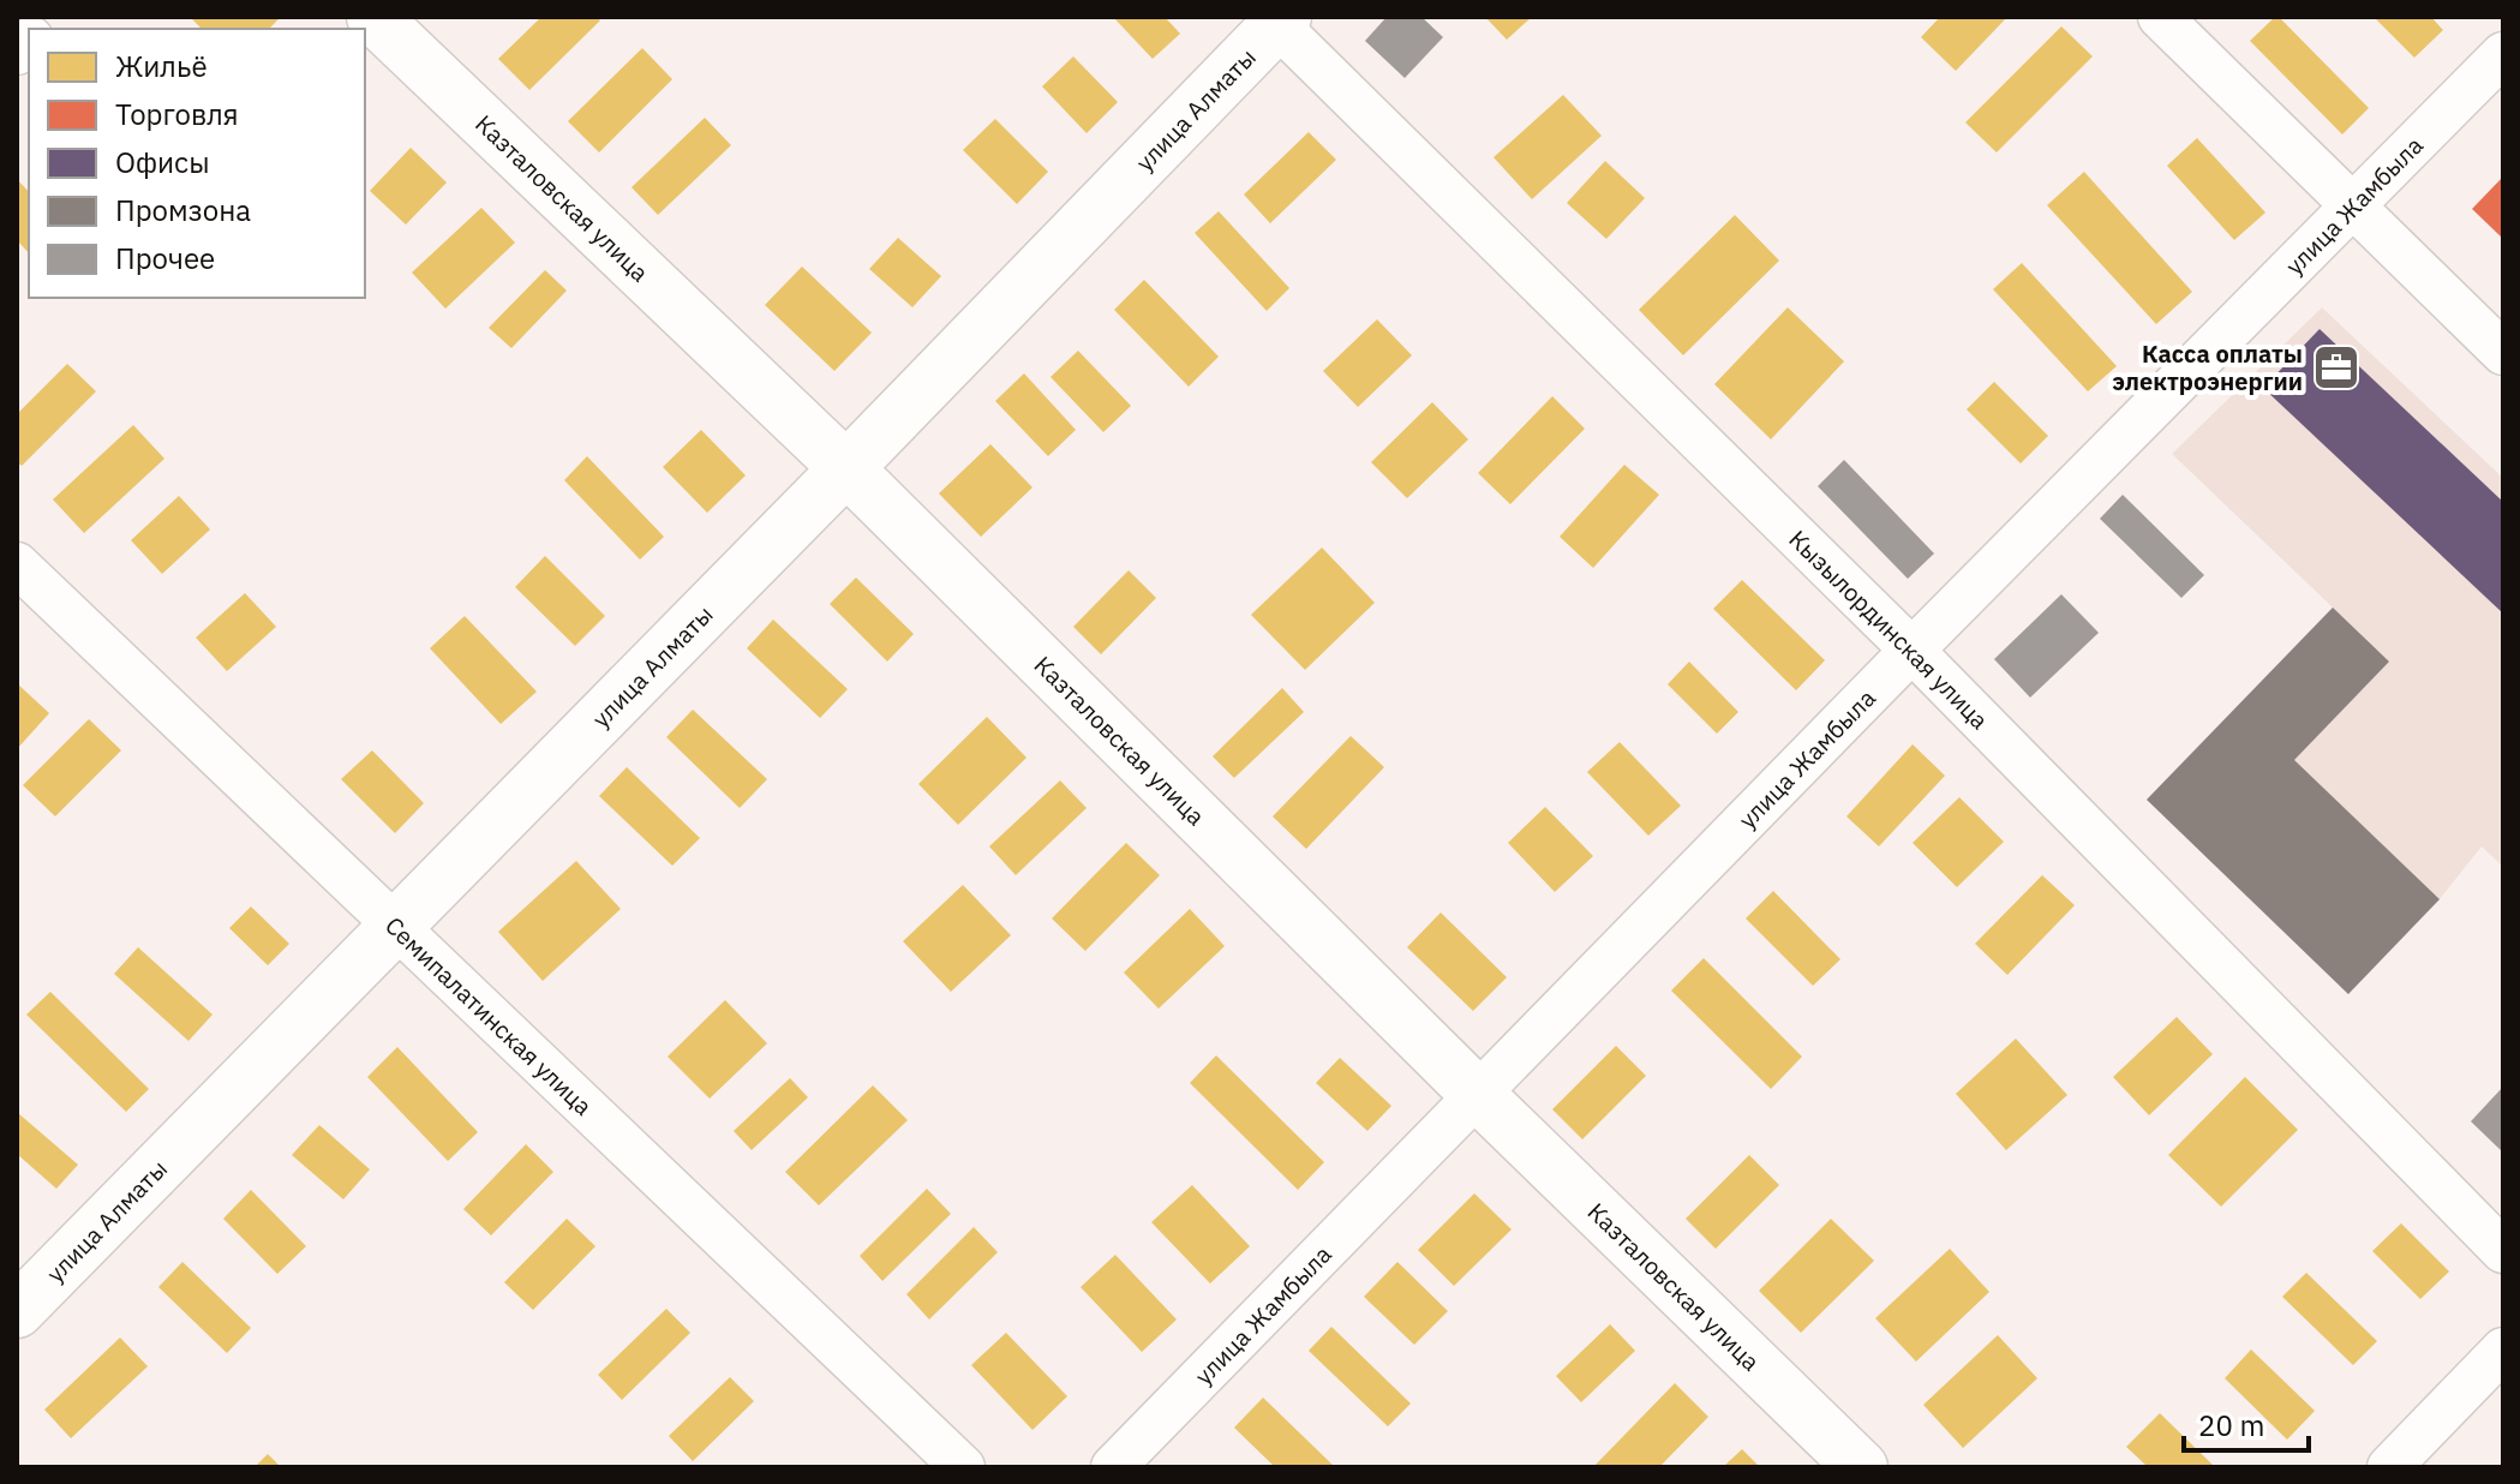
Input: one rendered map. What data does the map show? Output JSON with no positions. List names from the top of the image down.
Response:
{
  "streets": {
    "street": [
      "улица Алматы",
      "Казталовская улица",
      "улица Жамбыла",
      "Кызылординская улица",
      "Семипалатинская улица"
    ]
  },
  "crossings": [
    ["улица Алматы", "Казталовская улица"],
    ["улица Алматы", "Кызылординская улица"],
    ["улица Алматы", "Семипалатинская улица"],
    ["Казталовская улица", "улица Жамбыла"],
    ["улица Жамбыла", "Кызылординская улица"]
  ],
  "places": {
    "office": ["Касса оплаты электроэнергии"]
  },
  "legend": [
    "Жильё",
    "Торговля",
    "Офисы",
    "Промзона",
    "Прочее"
  ],
  "scale_bar": "20 m"
}
